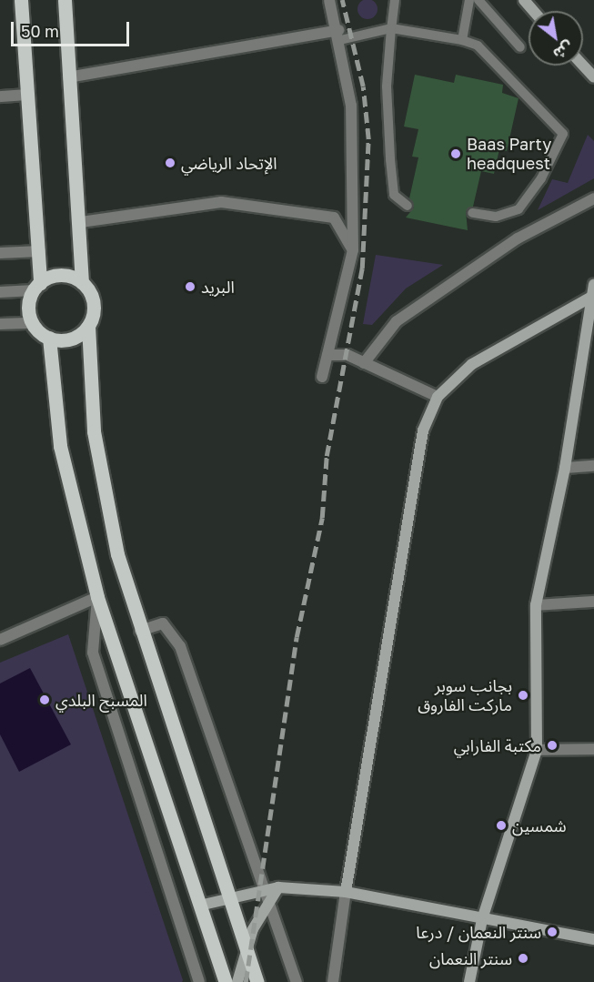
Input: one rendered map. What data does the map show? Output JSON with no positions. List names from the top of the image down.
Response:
{
  "places": [
    "Baas Party headquest",
    "الإتحاد الرياضي",
    "البريد",
    "بجانب سوبر ماركت الفاروق",
    "المسبح البلدي",
    "مكتبة الفارابي",
    "شمسين",
    "سنتر النعمان / درعا",
    "سنتر النعمان"
  ],
  "scale_bar": "50 m",
  "north": "bottom right"
}
